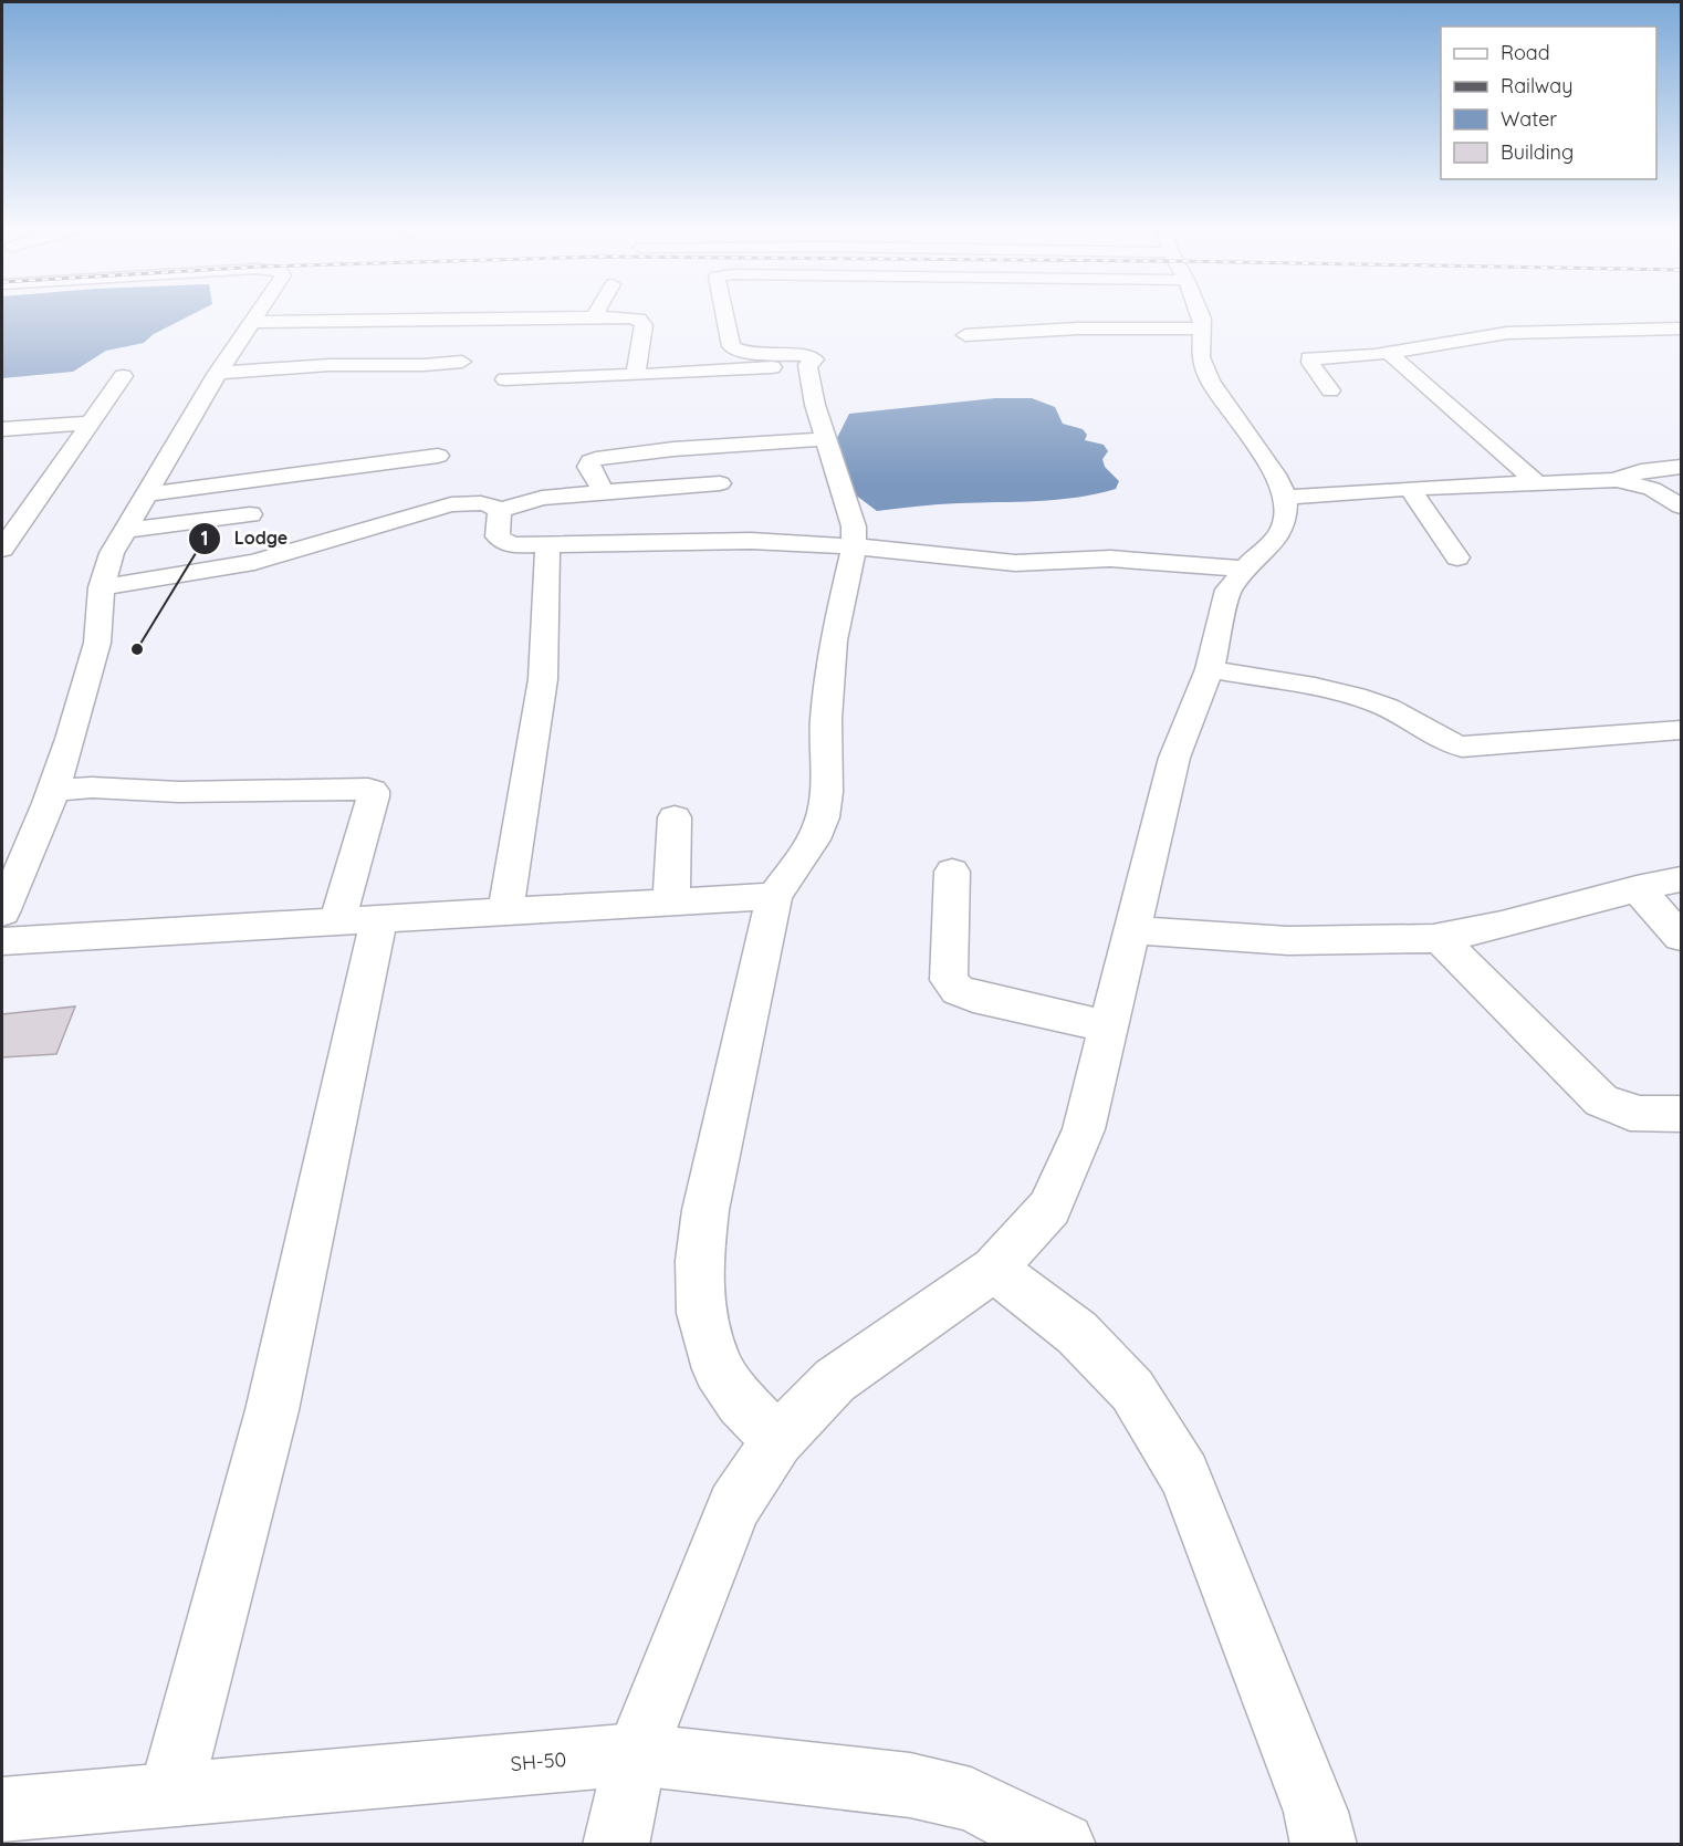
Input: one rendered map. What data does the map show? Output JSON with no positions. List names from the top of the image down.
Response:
{
  "streets": {
    "street": ["SH-50"]
  },
  "places": ["Lodge"],
  "legend": [
    "Road",
    "Railway",
    "Water",
    "Building"
  ]
}
